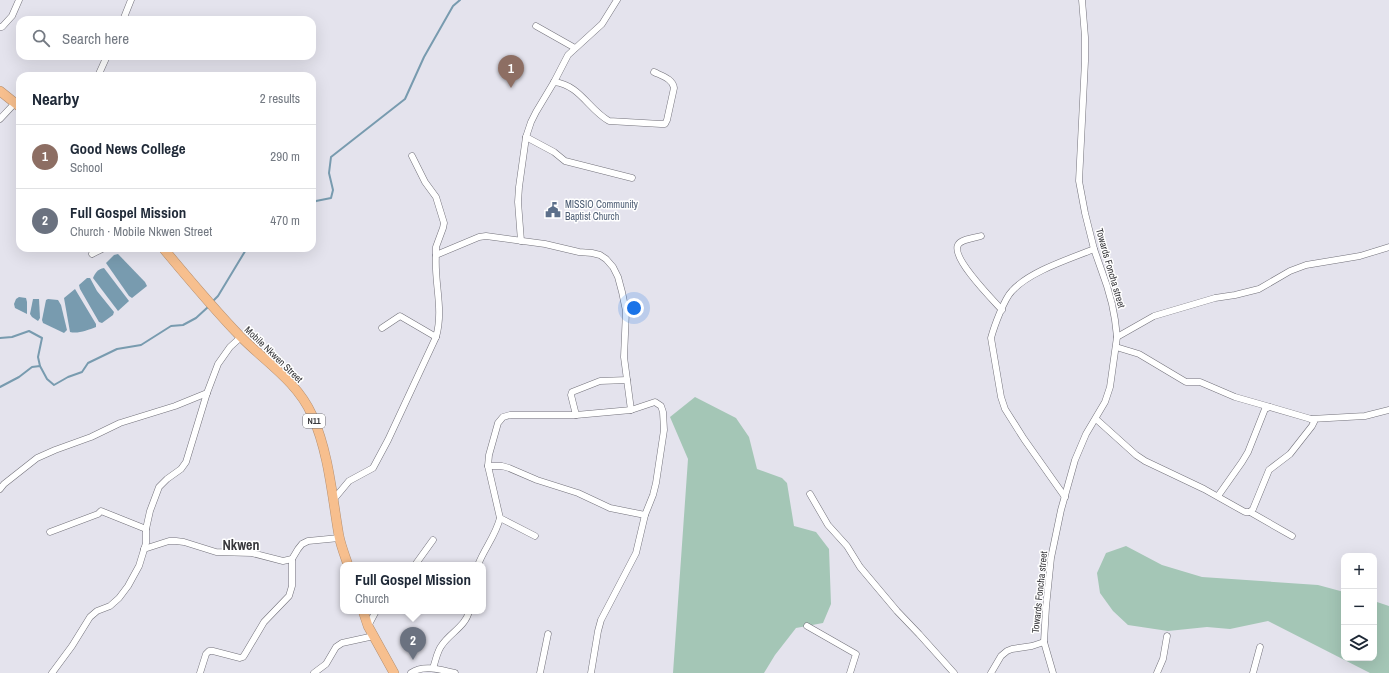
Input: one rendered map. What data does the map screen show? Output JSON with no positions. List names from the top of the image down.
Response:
{
  "streets": {
    "highway": ["Mobile Nkwen Street", "N11"],
    "street": ["Towards Foncha street"]
  },
  "districts": ["Nkwen"],
  "places": {
    "public building": ["MISSIO Community Baptist Church"]
  },
  "page": {
    "search": "Search here",
    "pins": ["1", "2"],
    "heading": ["Nearby", "2 results"],
    "list": [
      {
        "mark": "1",
        "name": "Good News College",
        "note": "School",
        "value": "290 m"
      },
      {
        "mark": "2",
        "name": "Full Gospel Mission",
        "note": "Church · Mobile Nkwen Street",
        "value": "470 m"
      }
    ],
    "map_buttons": ["+", "−"],
    "popup": ["Full Gospel Mission", "Church"]
  }
}
